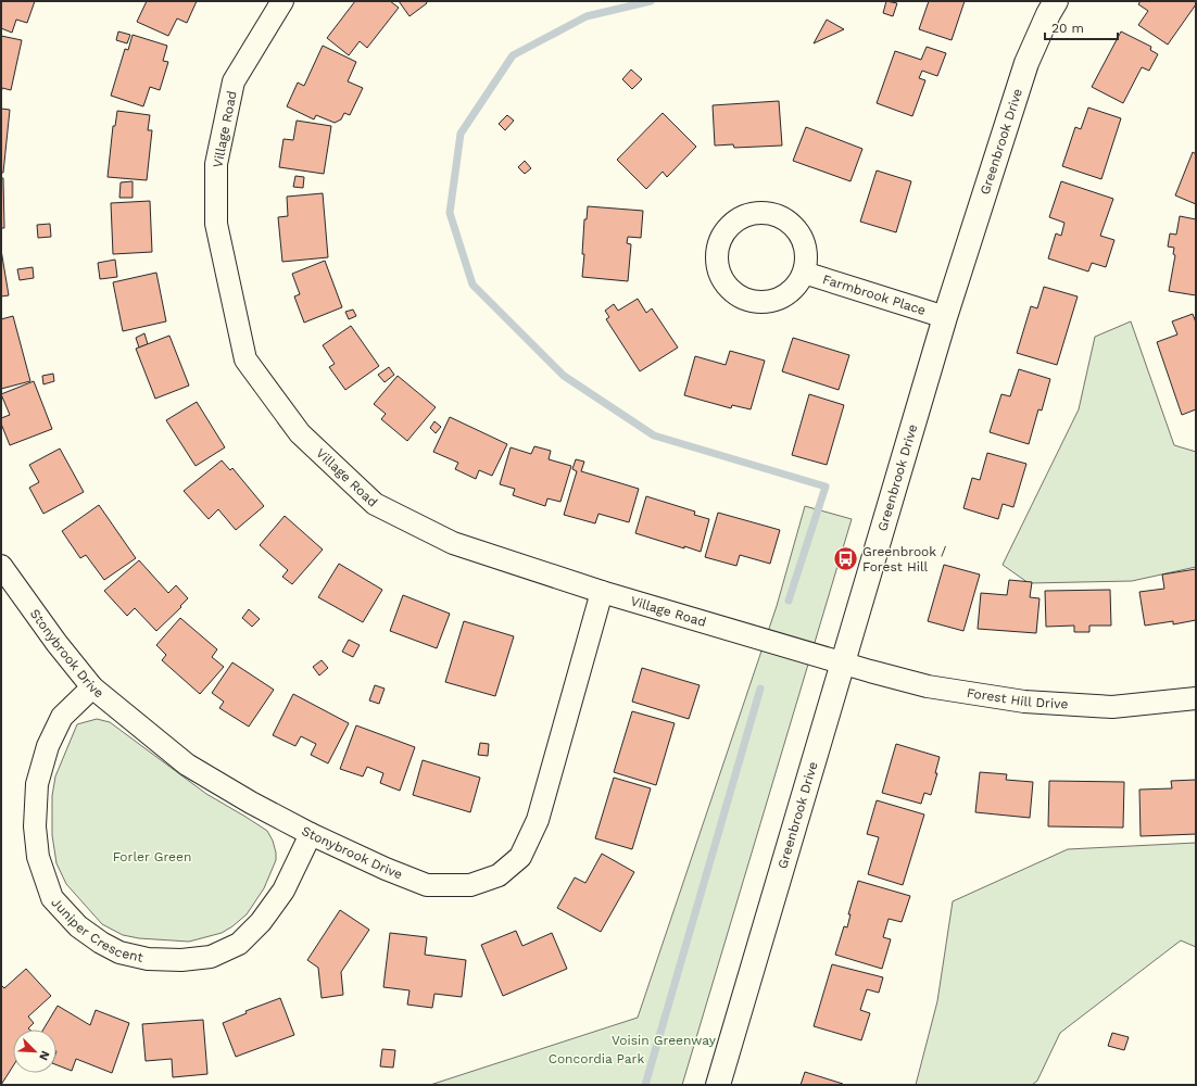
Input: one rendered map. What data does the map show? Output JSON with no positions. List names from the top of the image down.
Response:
{
  "streets": {
    "street": [
      "Village Road",
      "Greenbrook Drive",
      "Farmbrook Place",
      "Stonybrook Drive",
      "Forest Hill Drive",
      "Juniper Crescent"
    ]
  },
  "crossings": [
    ["Village Road", "Greenbrook Drive"],
    ["Village Road", "Stonybrook Drive"],
    ["Village Road", "Forest Hill Drive"],
    ["Greenbrook Drive", "Farmbrook Place"],
    ["Greenbrook Drive", "Forest Hill Drive"],
    ["Stonybrook Drive", "Juniper Crescent"]
  ],
  "parks": ["Forler Green", "Voisin Greenway", "Concordia Park"],
  "places": {
    "bus stop": ["Greenbrook / Forest Hill"]
  },
  "scale_bar": "20 m",
  "north": "bottom right"
}
